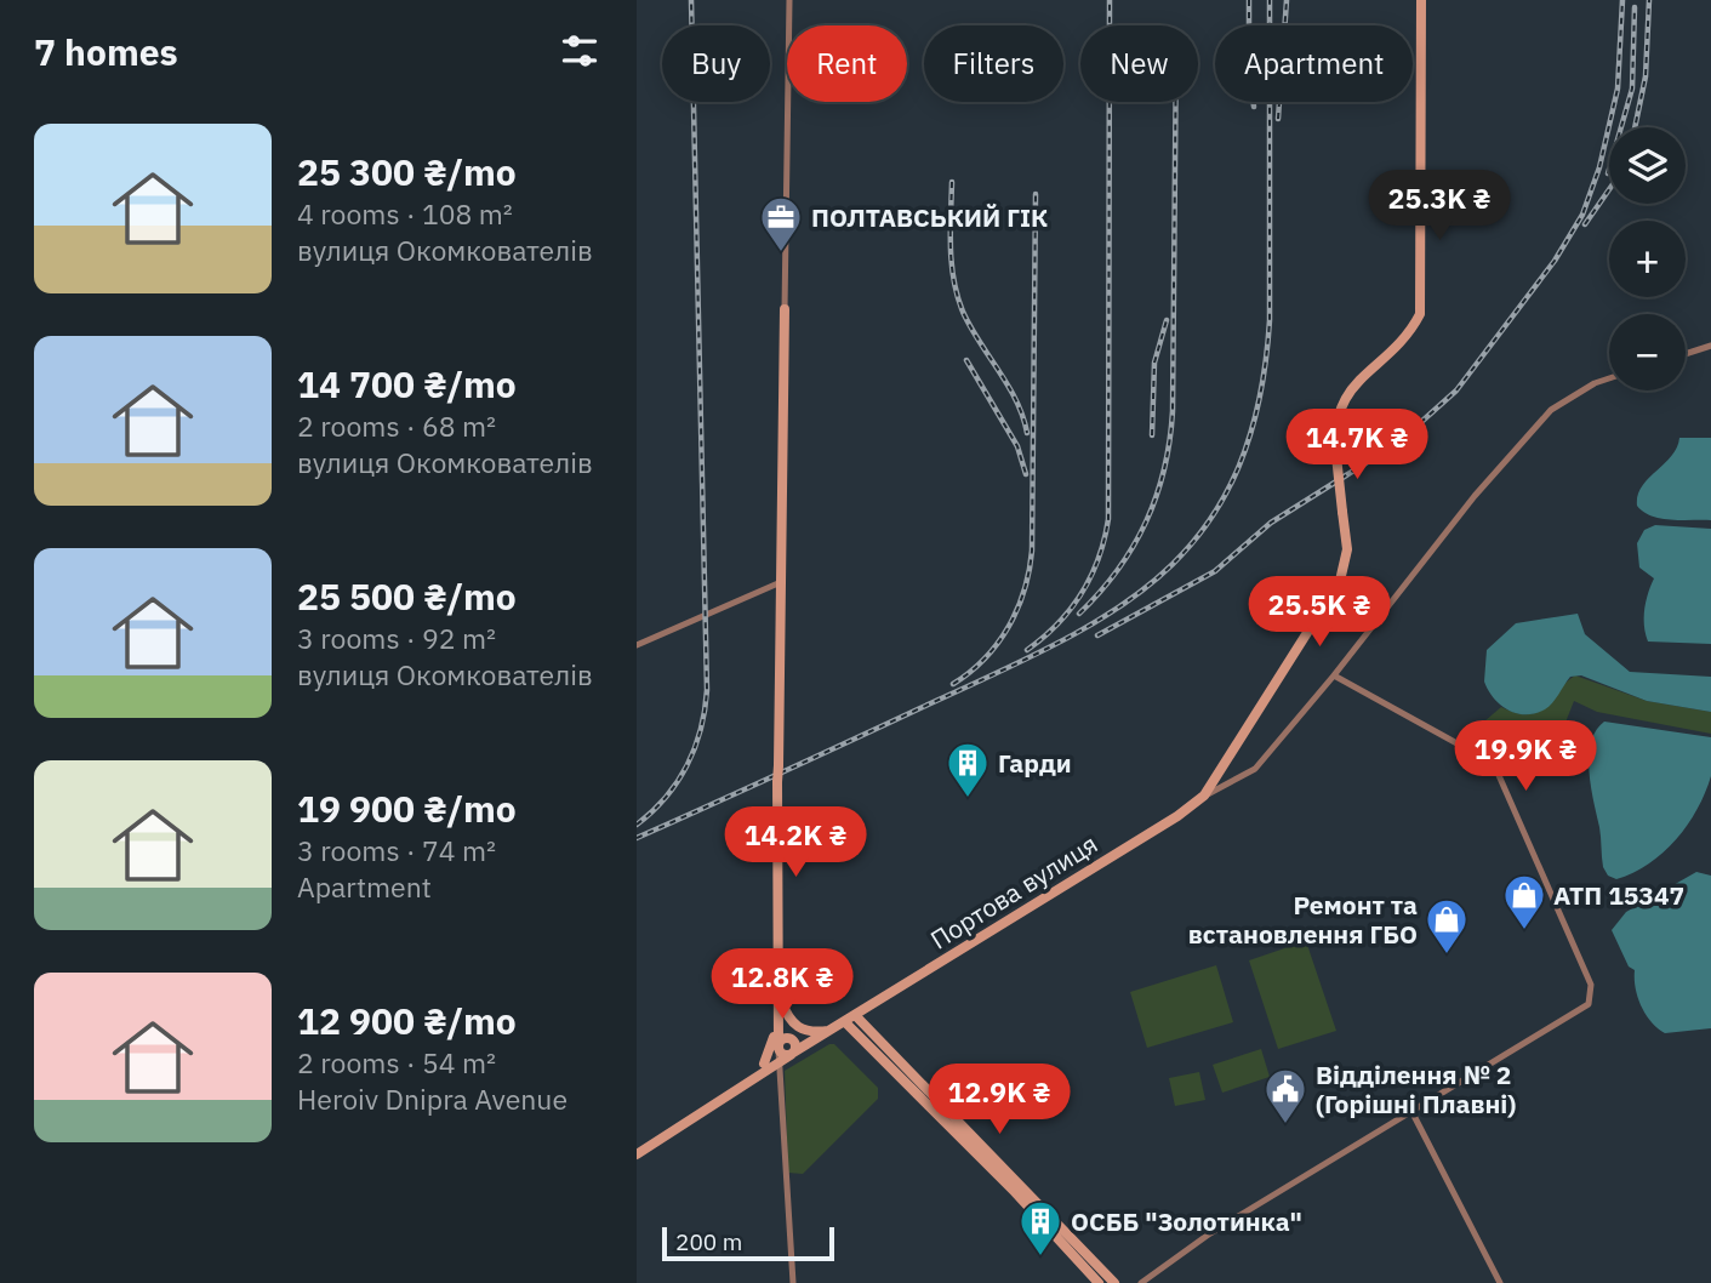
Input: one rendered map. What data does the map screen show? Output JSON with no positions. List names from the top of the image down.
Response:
{
  "streets": {
    "street": ["Портова вулиця"]
  },
  "places": {
    "office": ["ПОЛТАВСЬКИЙ ГІК"],
    "building": ["Гарди", "ОСББ \"Золотинка\""],
    "shop": ["АТП 15347", "Ремонт та встановлення ГБО"],
    "public building": ["Відділення № 2 (Горішні Плавні)"]
  },
  "scale_bar": "200 m",
  "page": {
    "heading": "7 homes",
    "chip": [
      "Buy",
      "Rent",
      "Filters",
      "New",
      "Apartment"
    ],
    "list": [
      {
        "name": "25 300 ₴/mo",
        "note": "4 rooms · 108 m² · вулиця Окомкователів"
      },
      {
        "name": "14 700 ₴/mo",
        "note": "2 rooms · 68 m² · вулиця Окомкователів"
      },
      {
        "name": "25 500 ₴/mo",
        "note": "3 rooms · 92 m² · вулиця Окомкователів"
      },
      {
        "name": "19 900 ₴/mo",
        "note": "3 rooms · 74 m² · Apartment"
      },
      {
        "name": "12 900 ₴/mo",
        "note": "2 rooms · 54 m² · Heroiv Dnipra Avenue"
      }
    ],
    "map_buttons": ["+", "−"],
    "price": [
      "25.3K ₴",
      "14.7K ₴",
      "25.5K ₴",
      "19.9K ₴",
      "14.2K ₴",
      "12.8K ₴",
      "12.9K ₴"
    ],
    "scale": "200 m"
  }
}
